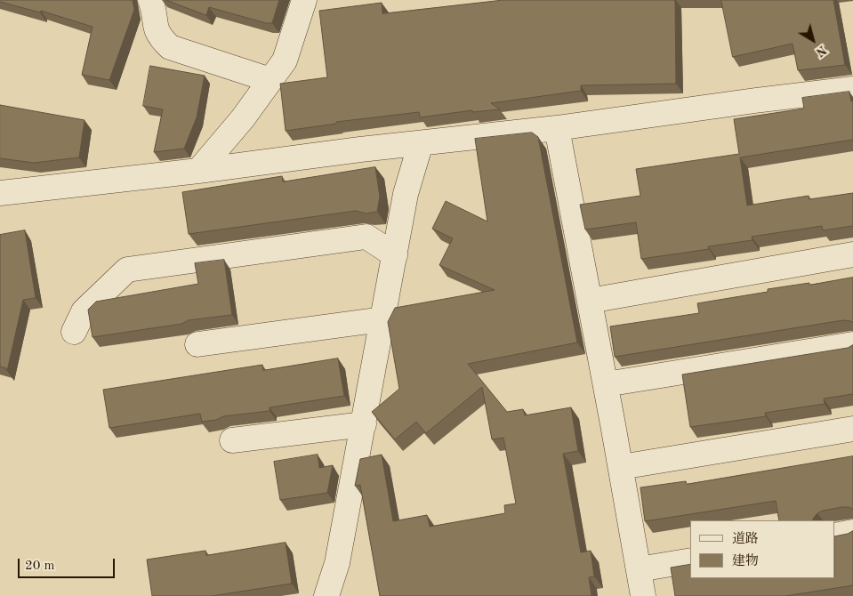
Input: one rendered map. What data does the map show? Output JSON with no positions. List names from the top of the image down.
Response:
{
  "legend": ["道路", "建物"],
  "scale_bar": "20 m",
  "north": "bottom right"
}
